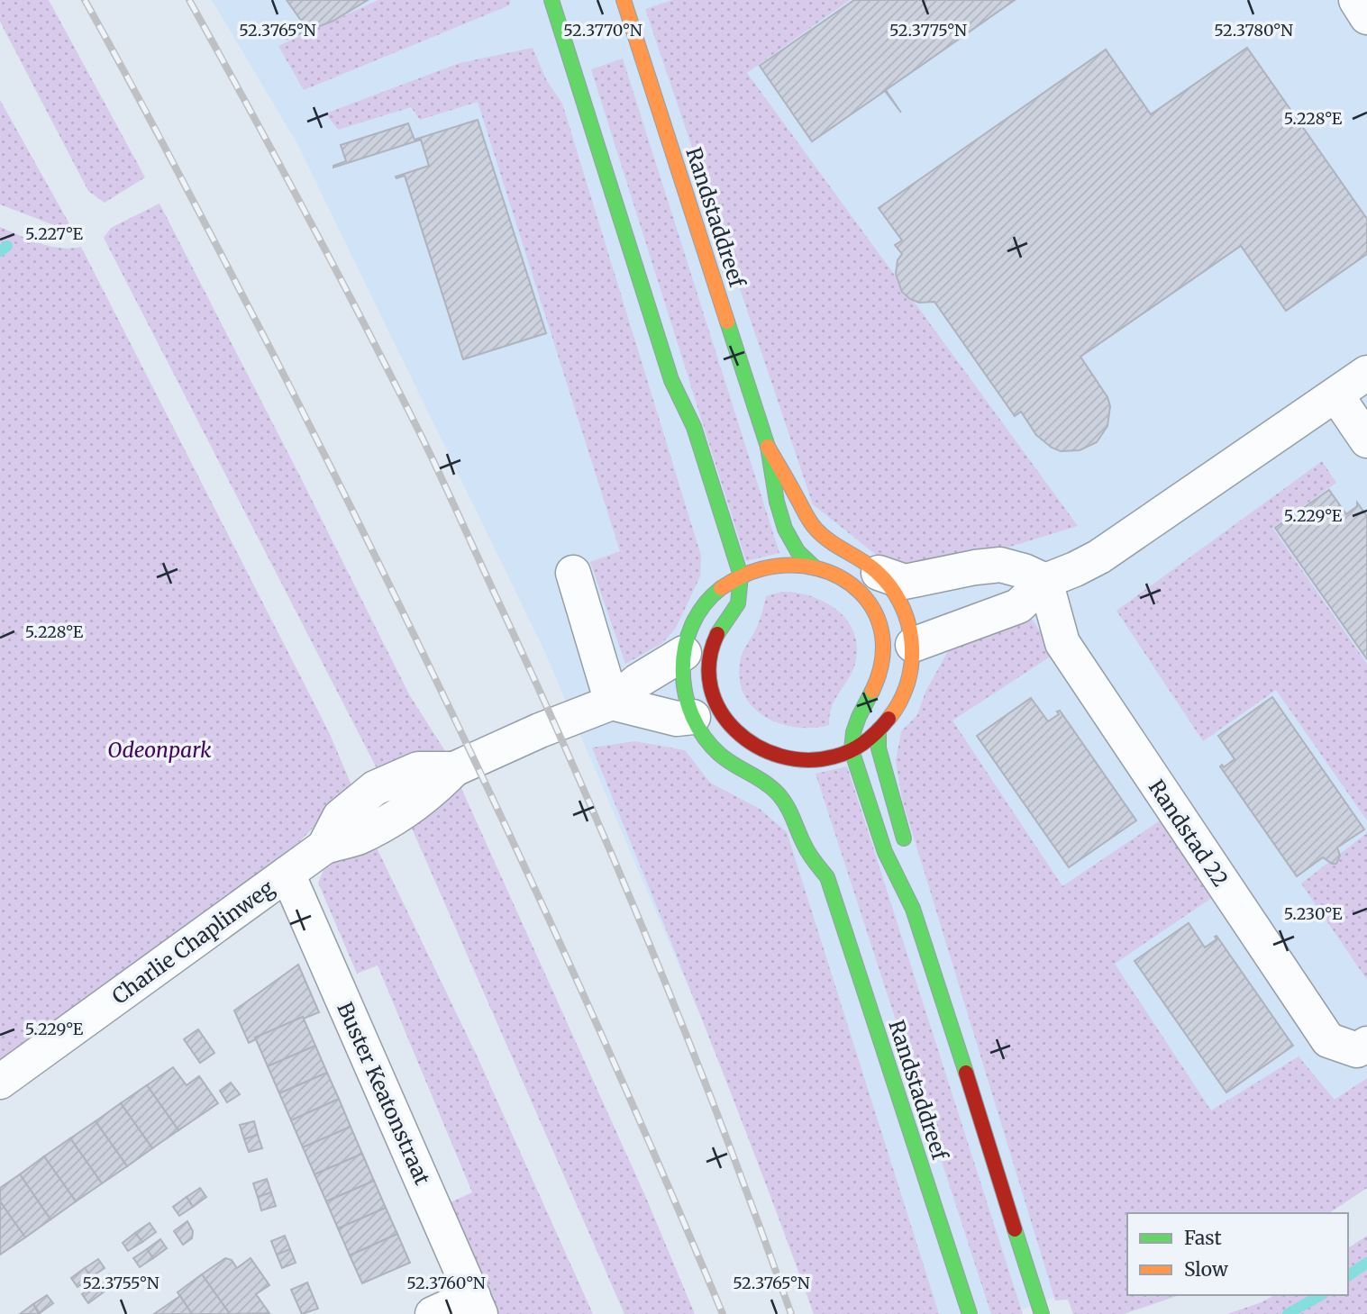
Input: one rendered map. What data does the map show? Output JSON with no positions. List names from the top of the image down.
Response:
{
  "streets": {
    "main road": ["Randstaddreef"],
    "street": ["Randstad 22", "Charlie Chaplinweg", "Buster Keatonstraat"]
  },
  "crossings": [
    ["Charlie Chaplinweg", "Buster Keatonstraat"]
  ],
  "parks": ["Odeonpark"],
  "legend": ["Fast", "Slow"],
  "coordinates": [
    "52.3765°N",
    "52.3770°N",
    "52.3775°N",
    "52.3780°N",
    "5.228°E",
    "5.227°E",
    "5.229°E",
    "5.230°E",
    "52.3755°N",
    "52.3760°N"
  ]
}
